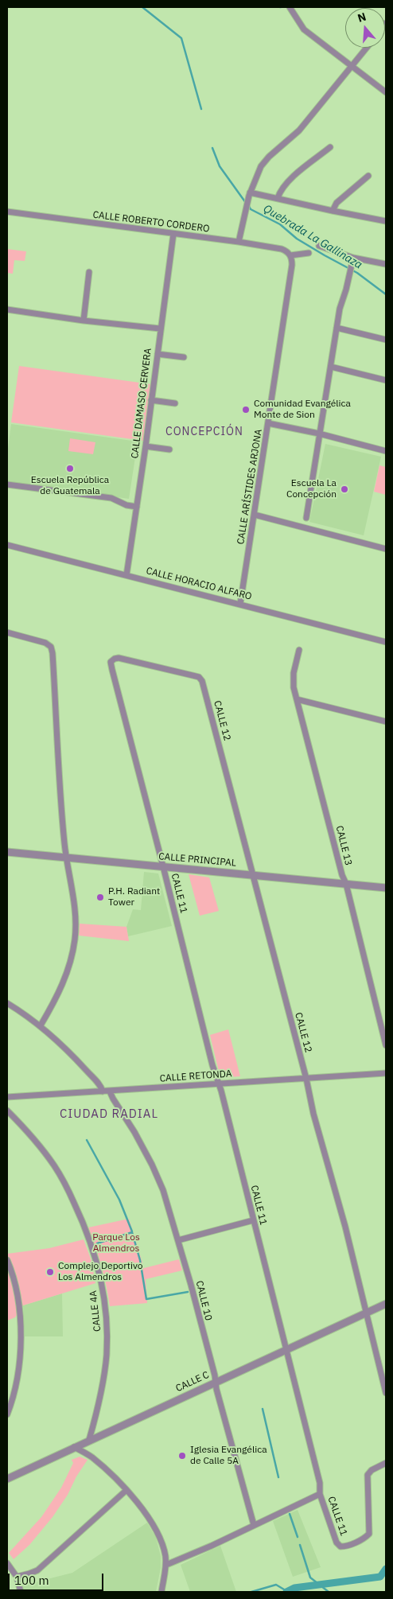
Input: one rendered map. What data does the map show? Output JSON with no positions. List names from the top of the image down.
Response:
{
  "streets": {
    "street": [
      "CALLE ROBERTO CORDERO",
      "CALLE DAMASO CERVERA",
      "CALLE ARÍSTIDES ARJONA",
      "CALLE HORACIO ALFARO",
      "CALLE 12",
      "CALLE 13",
      "CALLE PRINCIPAL",
      "CALLE 11",
      "CALLE RETONDA",
      "CALLE 10",
      "CALLE 4A",
      "CALLE C"
    ]
  },
  "crossings": [
    ["CALLE ROBERTO CORDERO", "CALLE DAMASO CERVERA"],
    ["CALLE ROBERTO CORDERO", "CALLE ARÍSTIDES ARJONA"],
    ["CALLE DAMASO CERVERA", "CALLE HORACIO ALFARO"],
    ["CALLE ARÍSTIDES ARJONA", "CALLE HORACIO ALFARO"],
    ["CALLE 12", "CALLE PRINCIPAL"],
    ["CALLE 12", "CALLE 11"],
    ["CALLE 12", "CALLE RETONDA"],
    ["CALLE 12", "CALLE C"],
    ["CALLE 13", "CALLE PRINCIPAL"],
    ["CALLE PRINCIPAL", "CALLE 11"],
    ["CALLE 11", "CALLE RETONDA"],
    ["CALLE 11", "CALLE C"],
    ["CALLE RETONDA", "CALLE 10"],
    ["CALLE 10", "CALLE C"],
    ["CALLE 4A", "CALLE C"]
  ],
  "districts": ["CONCEPCIÓN", "CIUDAD RADIAL"],
  "water": ["Quebrada La Gallinaza"],
  "parks": ["Parque Los Almendros"],
  "places": [
    "Comunidad Evangélica Monte de Sion",
    "Escuela República de Guatemala",
    "Escuela La Concepción",
    "P.H. Radiant Tower",
    "Complejo Deportivo Los Almendros",
    "Iglesia Evangélica de Calle 5A"
  ],
  "scale_bar": "100 m",
  "north": "top"
}
